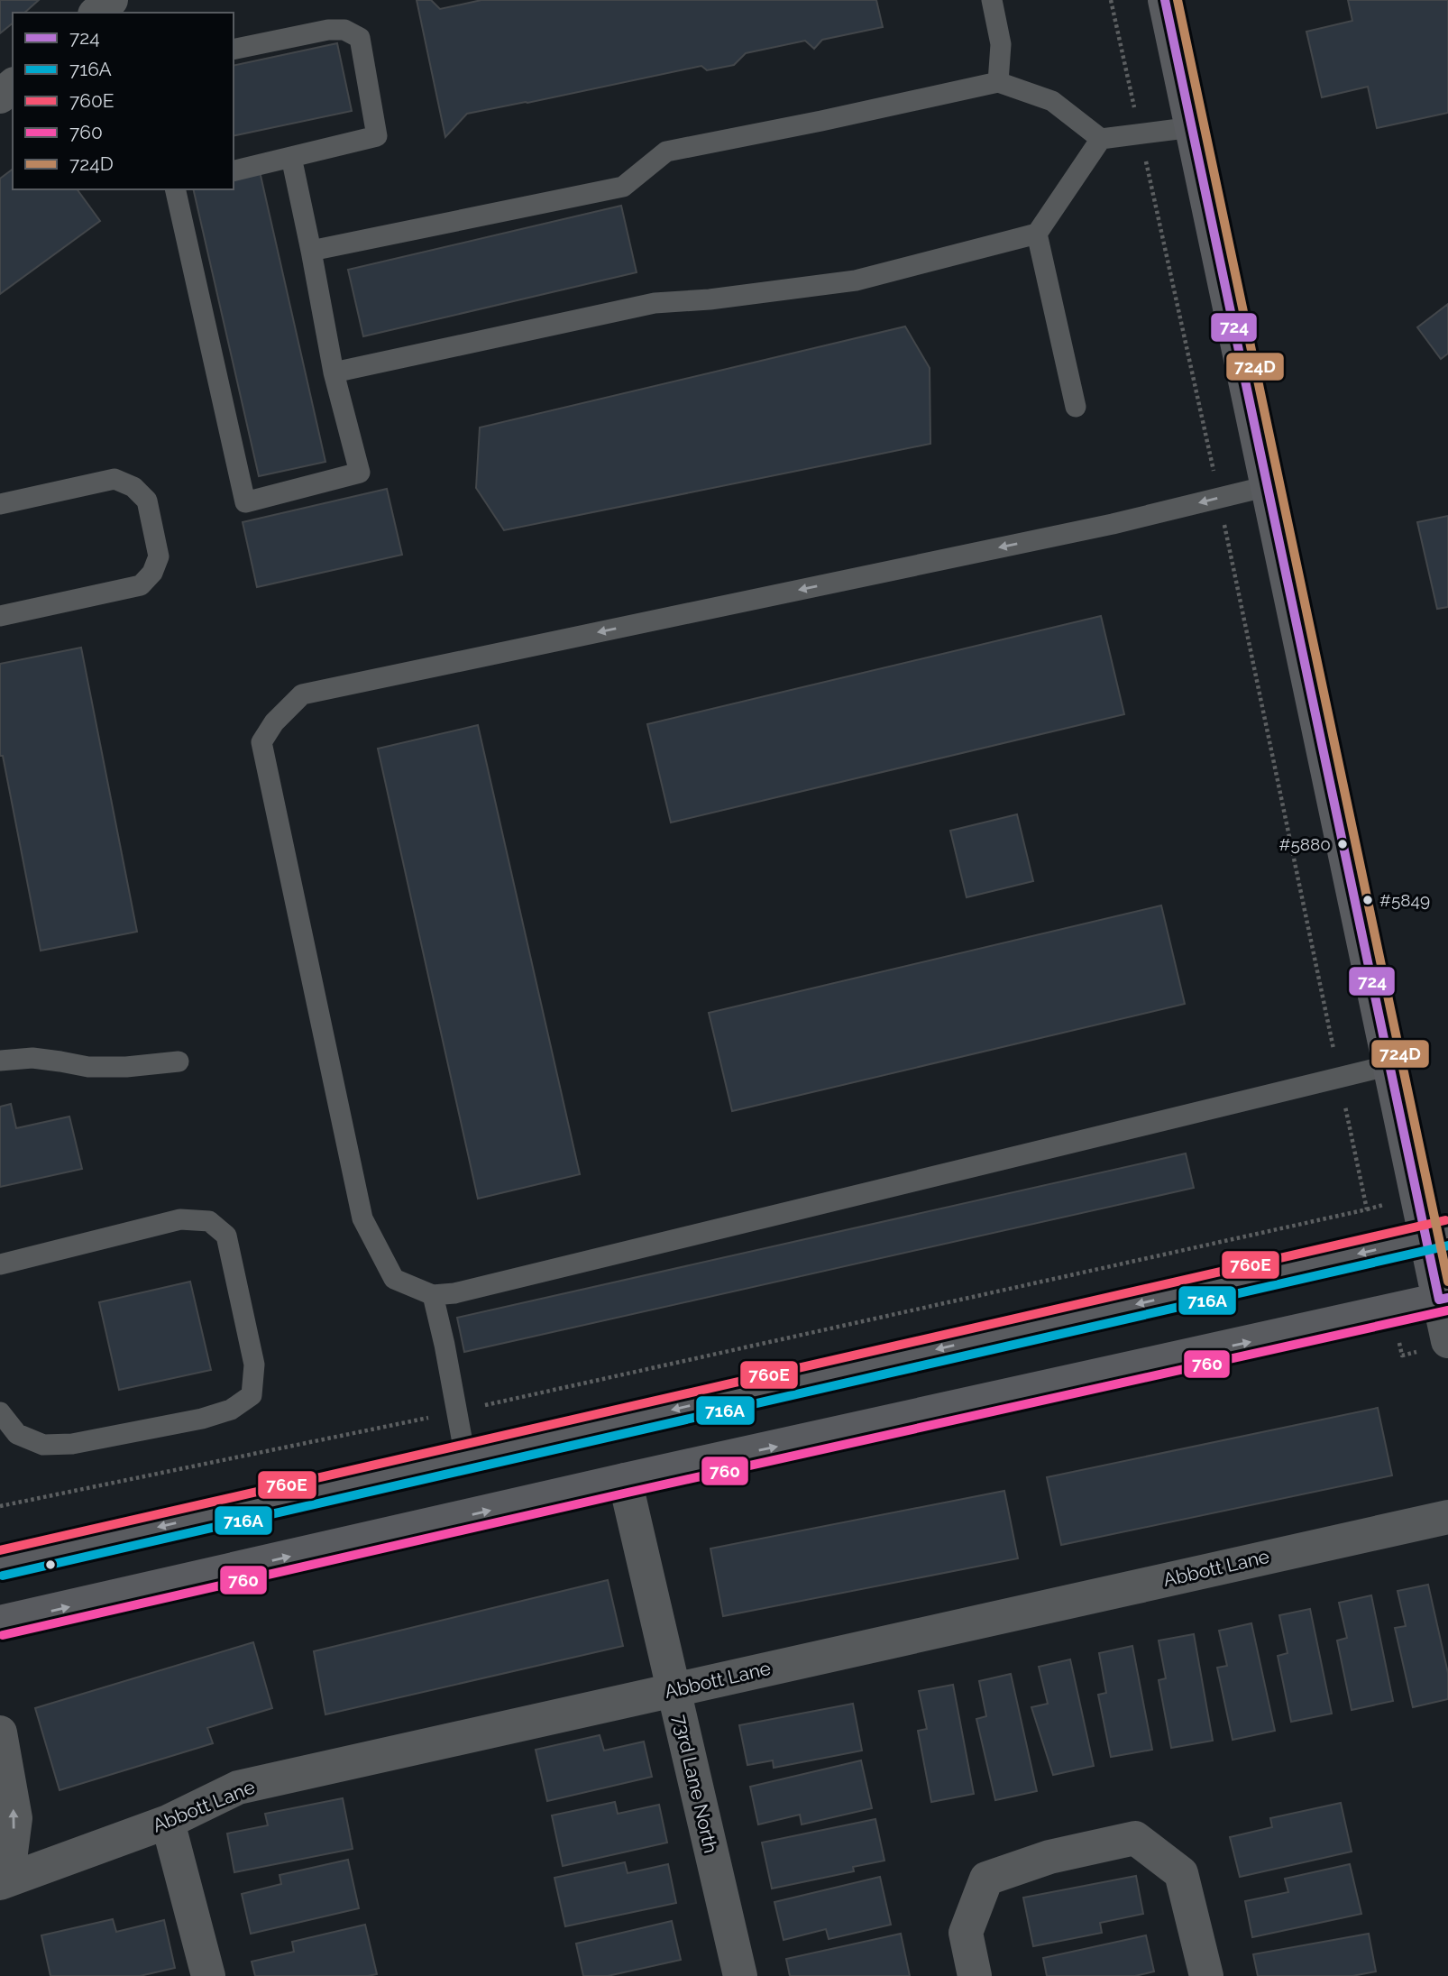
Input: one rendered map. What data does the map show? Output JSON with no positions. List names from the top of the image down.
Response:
{
  "streets": {
    "street": ["Abbott Lane", "73rd Lane North"]
  },
  "crossings": [
    ["Abbott Lane", "73rd Lane North"]
  ],
  "places": ["#5880", "#5849"],
  "lines": [
    "transit line 724",
    "transit line 724D",
    "transit line 760E",
    "transit line 716A",
    "transit line 760"
  ],
  "legend": [
    "724",
    "716A",
    "760E",
    "760",
    "724D"
  ]
}
